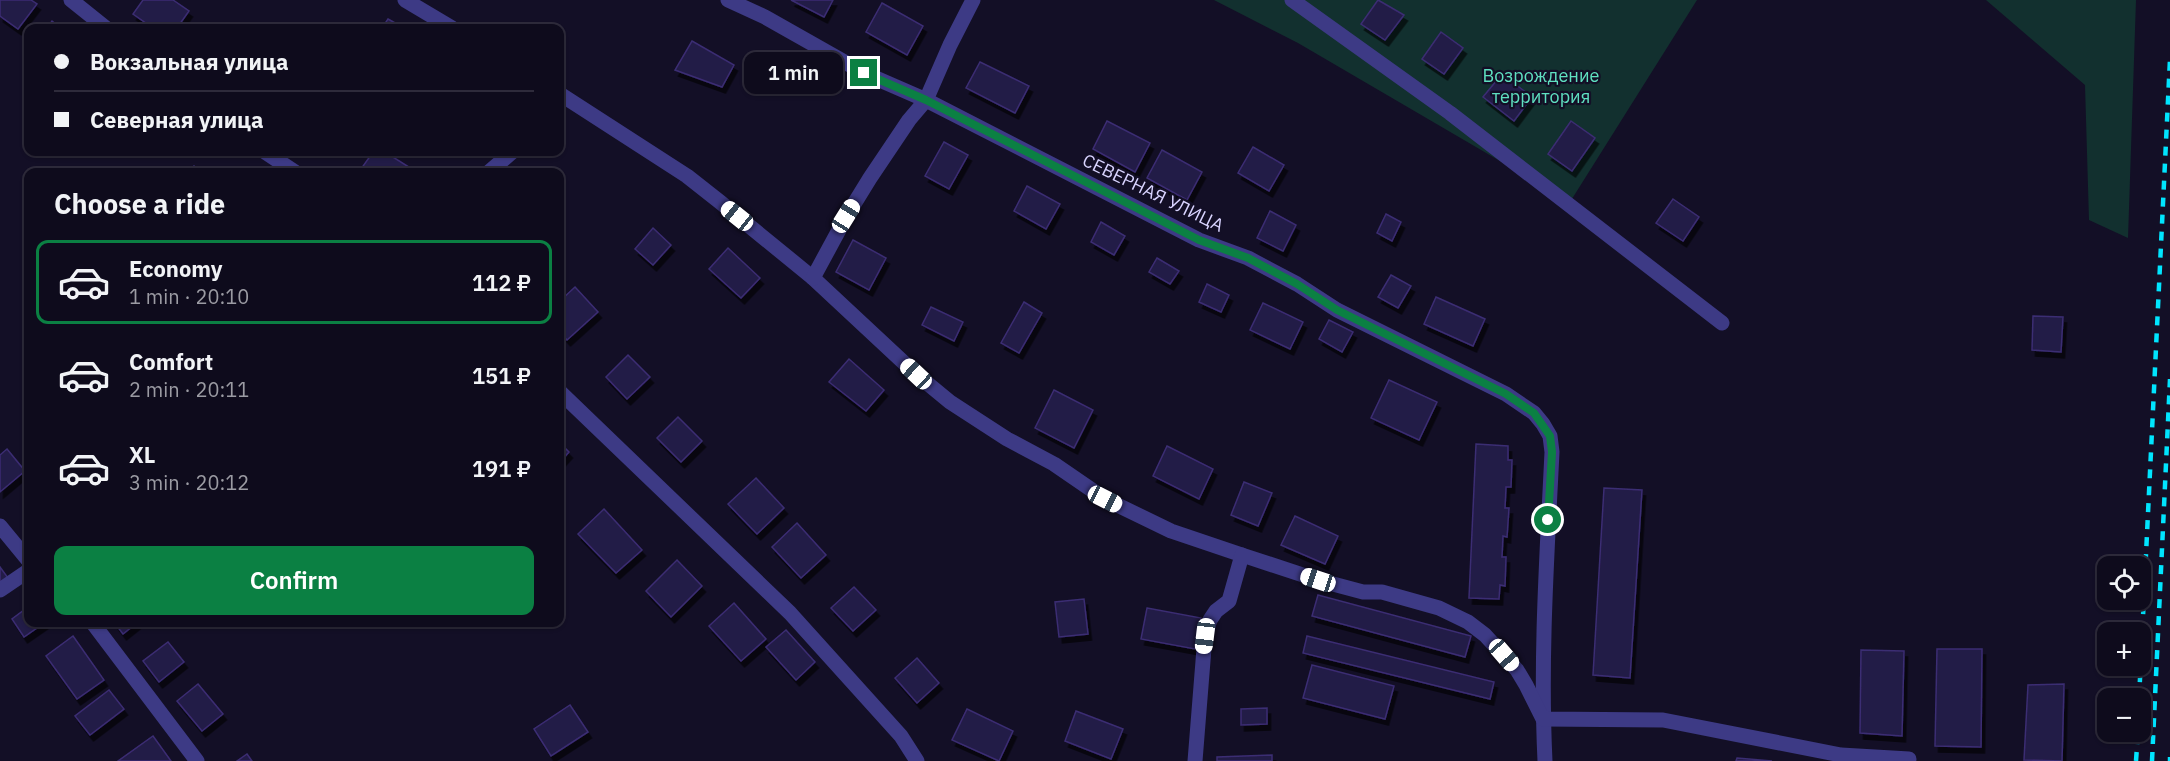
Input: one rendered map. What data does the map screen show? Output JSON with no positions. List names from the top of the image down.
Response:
{
  "streets": {
    "street": ["СЕВЕРНАЯ УЛИЦА"]
  },
  "parks": ["Возрождение территория"],
  "page": {
    "banner": ["Вокзальная улица", "Северная улица"],
    "bubble": "1 min",
    "heading": "Choose a ride",
    "list": [
      {
        "name": "Economy",
        "note": "1 min · 20:10",
        "value": "112 ₽"
      },
      {
        "name": "Comfort",
        "note": "2 min · 20:11",
        "value": "151 ₽"
      },
      {
        "name": "XL",
        "note": "3 min · 20:12",
        "value": "191 ₽"
      }
    ],
    "buttons": "Confirm",
    "map_buttons": ["+", "−"]
  }
}
